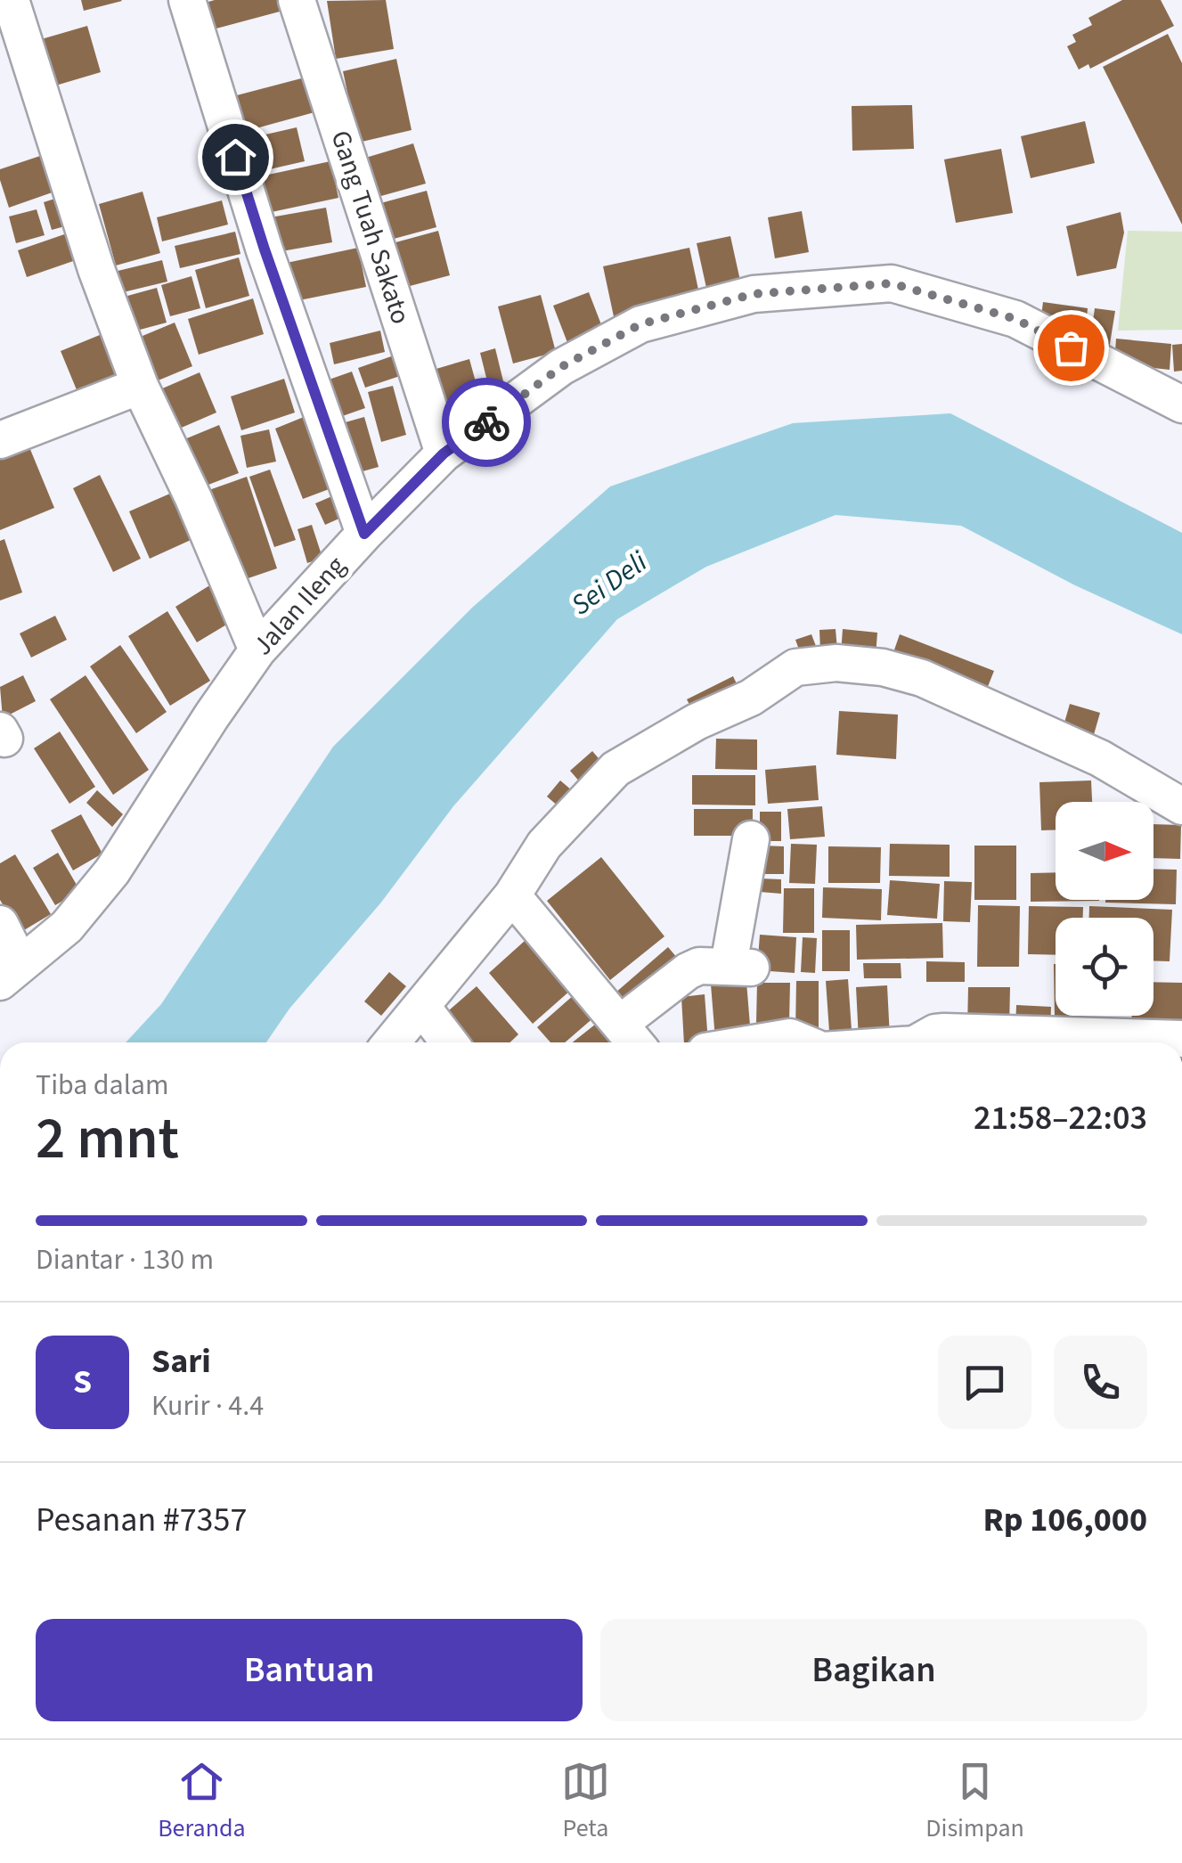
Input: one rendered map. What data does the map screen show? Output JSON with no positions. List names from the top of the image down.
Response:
{
  "streets": {
    "street": ["Gang Tuah Sakato", "Jalan Ileng"]
  },
  "crossings": [
    ["Gang Tuah Sakato", "Jalan Ileng"]
  ],
  "water": ["Sei Deli"],
  "north": "right",
  "page": {
    "heading": ["2 mnt", "Tiba dalam", "21:58–22:03"],
    "panel": [
      "Sari",
      "Kurir · 4.4",
      "Pesanan #7357",
      "Rp 106,000"
    ],
    "bar": "Diantar · 130 m",
    "round": "S",
    "buttons": ["Bantuan", "Bagikan"],
    "tabs": ["Beranda", "Peta", "Disimpan"]
  }
}
